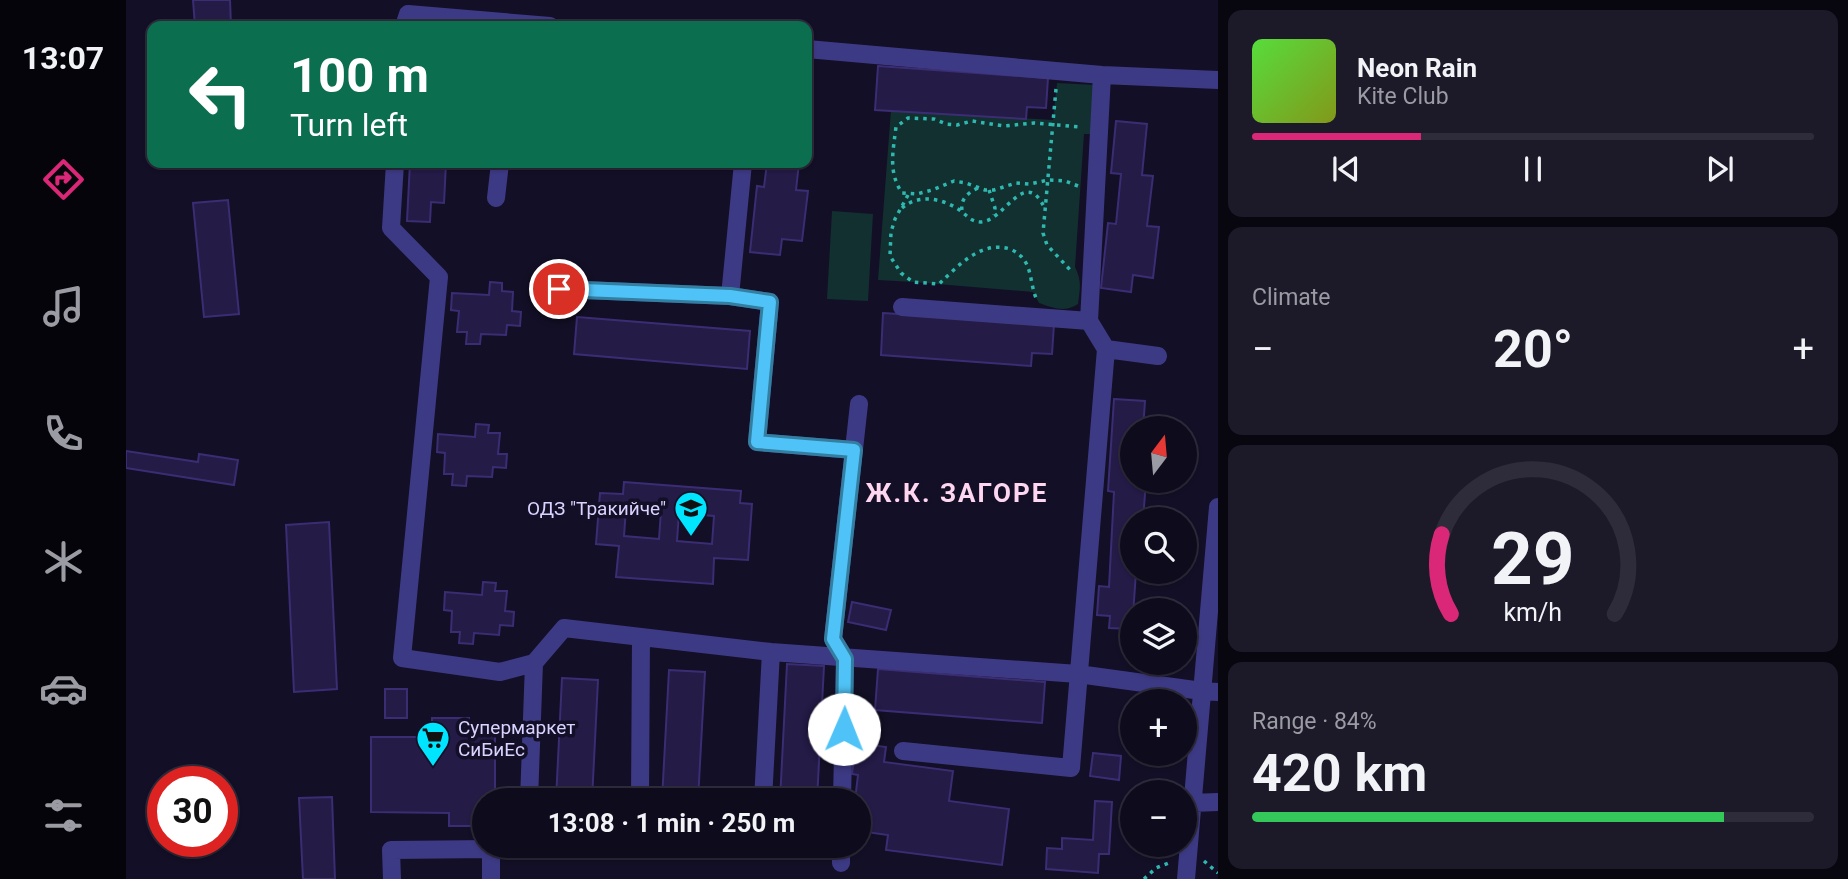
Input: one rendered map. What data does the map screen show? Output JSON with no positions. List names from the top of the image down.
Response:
{
  "districts": ["Ж.К. ЗАГОРE"],
  "places": {
    "school or university": ["ОДЗ \"Тракийче\""],
    "supermarket": ["Супермаркет СиБиЕс"]
  },
  "north": "top",
  "page": {
    "tabs": "13:07",
    "turn": ["100 m", "Turn left"],
    "song": ["Neon Rain", "Kite Club"],
    "tile": [
      "Climate",
      ["Range · 84%", "420 km"]
    ],
    "heat": ["−", "20°", "+"],
    "map_buttons": ["+", "−"],
    "limit": "30",
    "trip": "13:08 · 1 min · 250 m",
    "gauge": ["29", "km/h"]
  }
}
